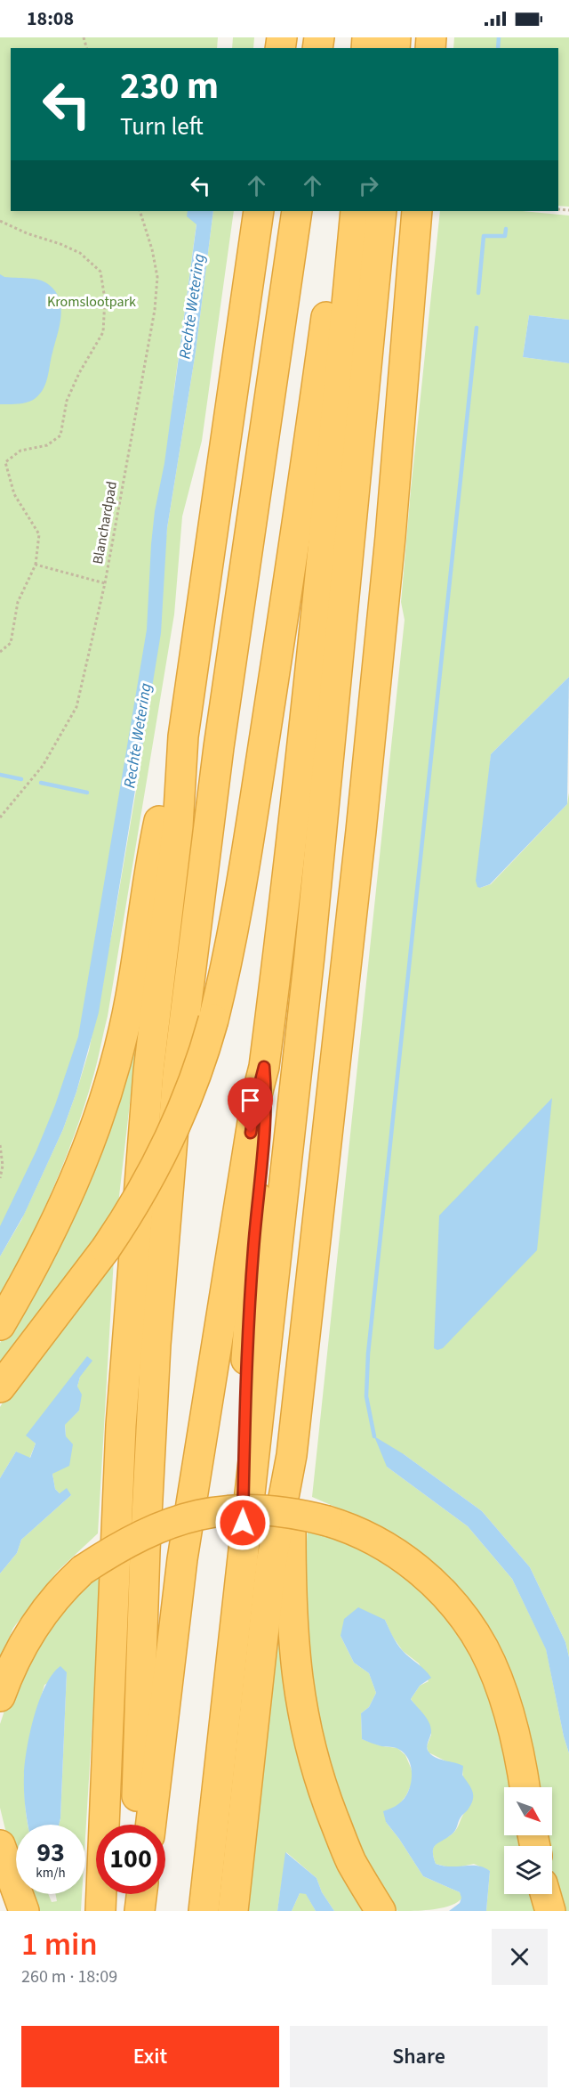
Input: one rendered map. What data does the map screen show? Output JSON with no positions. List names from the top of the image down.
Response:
{
  "streets": {
    "path": ["Blanchardpad"]
  },
  "water": ["Rechte Wetering"],
  "parks": ["Kromslootpark"],
  "north": "bottom right",
  "page": {
    "status": "18:08",
    "turn": ["230 m", "Turn left"],
    "speed": "93 km/h",
    "limit": "100",
    "heading": ["1 min", "260 m · 18:09"],
    "buttons": ["Exit", "Share"]
  }
}
